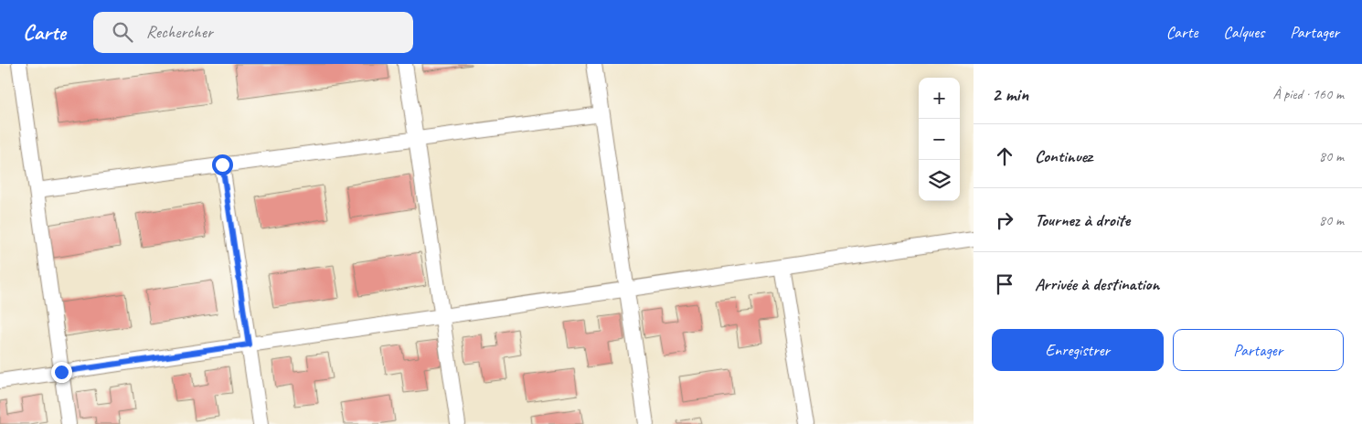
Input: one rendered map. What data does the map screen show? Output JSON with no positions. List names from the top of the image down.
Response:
{
  "page": {
    "header": "Carte",
    "search": "Rechercher",
    "nav": ["Carte", "Calques", "Partager"],
    "heading": ["2 min", "À pied · 160 m"],
    "map_buttons": ["+", "−"],
    "list": [
      ["Continuez", "80 m"],
      ["Tournez à droite", "80 m"],
      "Arrivée à destination"
    ],
    "buttons": ["Enregistrer", "Partager"]
  }
}
